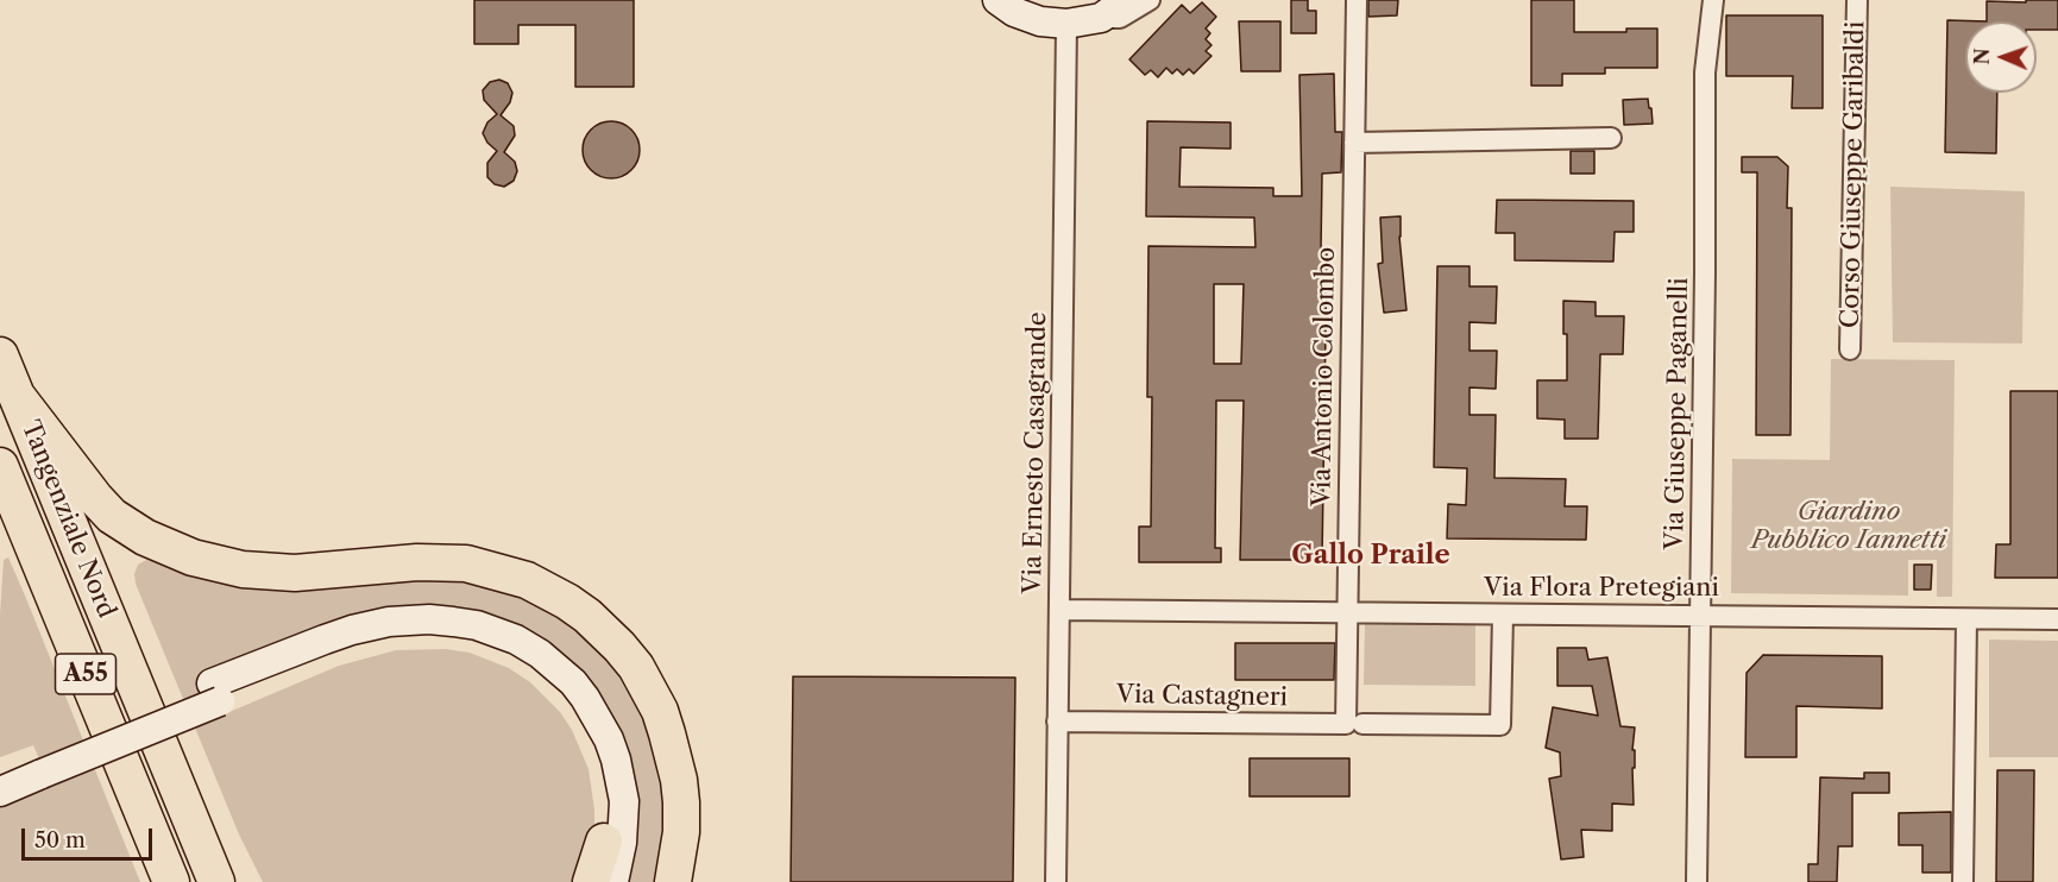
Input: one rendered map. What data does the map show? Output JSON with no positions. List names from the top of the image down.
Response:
{
  "streets": {
    "highway": ["Tangenziale Nord", "A55"],
    "street": [
      "Corso Giuseppe Garibaldi",
      "Via Antonio Colombo",
      "Via Giuseppe Paganelli",
      "Via Ernesto Casagrande",
      "Via Flora Pretegiani",
      "Via Castagneri"
    ]
  },
  "crossings": [
    ["Via Antonio Colombo", "Via Flora Pretegiani"],
    ["Via Antonio Colombo", "Via Castagneri"],
    ["Via Giuseppe Paganelli", "Via Flora Pretegiani"],
    ["Via Ernesto Casagrande", "Via Flora Pretegiani"],
    ["Via Ernesto Casagrande", "Via Castagneri"],
    ["Via Flora Pretegiani", "Via Castagneri"]
  ],
  "districts": ["Gallo Praile"],
  "parks": ["Giardino Pubblico Iannetti"],
  "scale_bar": "50 m",
  "north": "left"
}
